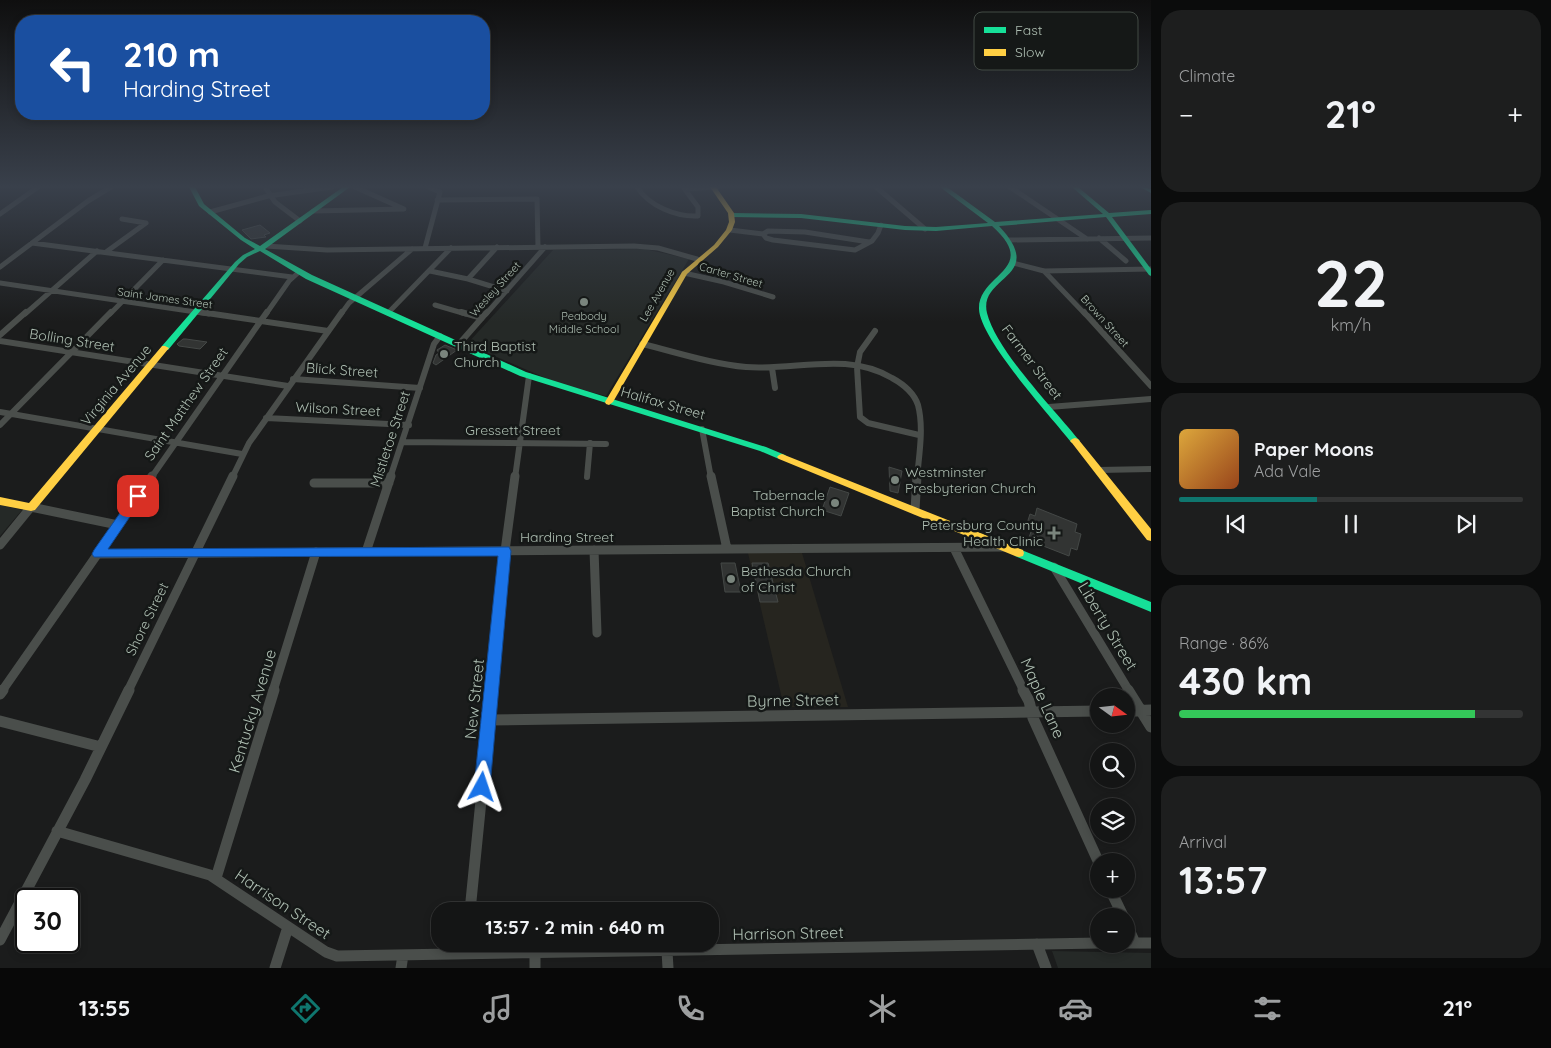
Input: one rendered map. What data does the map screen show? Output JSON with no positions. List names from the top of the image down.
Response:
{
  "streets": {
    "street": [
      "Carter Street",
      "Wesley Street",
      "Lee Avenue",
      "Saint James Street",
      "Brown Street",
      "Bolling Street",
      "Farmer Street",
      "Blick Street",
      "Virginia Avenue",
      "Halifax Street",
      "Saint Matthew Street",
      "Wilson Street",
      "Gressett Street",
      "Mistletoe Street",
      "Harding Street",
      "Shore Street",
      "Liberty Street",
      "Maple Lane",
      "New Street",
      "Byrne Street",
      "Kentucky Avenue",
      "Harrison Street"
    ]
  },
  "crossings": [
    ["Carter Street", "Lee Avenue"],
    ["Wesley Street", "Halifax Street"],
    ["Lee Avenue", "Halifax Street"],
    ["Saint James Street", "Virginia Avenue"],
    ["Saint James Street", "Saint Matthew Street"],
    ["Saint James Street", "Shore Street"],
    ["Bolling Street", "Virginia Avenue"],
    ["Bolling Street", "Saint Matthew Street"],
    ["Bolling Street", "Shore Street"],
    ["Blick Street", "Mistletoe Street"],
    ["Blick Street", "Shore Street"],
    ["Virginia Avenue", "Halifax Street"],
    ["Halifax Street", "Saint Matthew Street"],
    ["Halifax Street", "Mistletoe Street"],
    ["Halifax Street", "Harding Street"],
    ["Halifax Street", "Shore Street"],
    ["Halifax Street", "Liberty Street"],
    ["Halifax Street", "New Street"],
    ["Saint Matthew Street", "Harding Street"],
    ["Wilson Street", "Mistletoe Street"],
    ["Wilson Street", "Shore Street"],
    ["Gressett Street", "Mistletoe Street"],
    ["Gressett Street", "New Street"],
    ["Mistletoe Street", "Harding Street"],
    ["Harding Street", "Shore Street"],
    ["Harding Street", "Maple Lane"],
    ["Harding Street", "New Street"],
    ["Harding Street", "Kentucky Avenue"],
    ["Shore Street", "Harrison Street"],
    ["Maple Lane", "Byrne Street"],
    ["New Street", "Byrne Street"],
    ["Kentucky Avenue", "Harrison Street"]
  ],
  "places": {
    "other": [
      "Peabody Middle School",
      "Third Baptist Church",
      "Westminster Presbyterian Church",
      "Tabernacle Baptist Church",
      "Bethesda Church of Christ"
    ],
    "health": ["Petersburg County Health Clinic"]
  },
  "legend": ["Fast", "Slow"],
  "north": "right",
  "page": {
    "tile": [
      "Climate",
      ["22", "km/h"],
      ["Range · 86%", "430 km"],
      ["Arrival", "13:57"]
    ],
    "turn": ["210 m", "Harding Street"],
    "heat": ["−", "21°", "+"],
    "song": ["Paper Moons", "Ada Vale"],
    "map_buttons": ["+", "−"],
    "limit": "30",
    "trip": "13:57 · 2 min · 640 m",
    "tabs": ["13:55", "21°"]
  }
}
